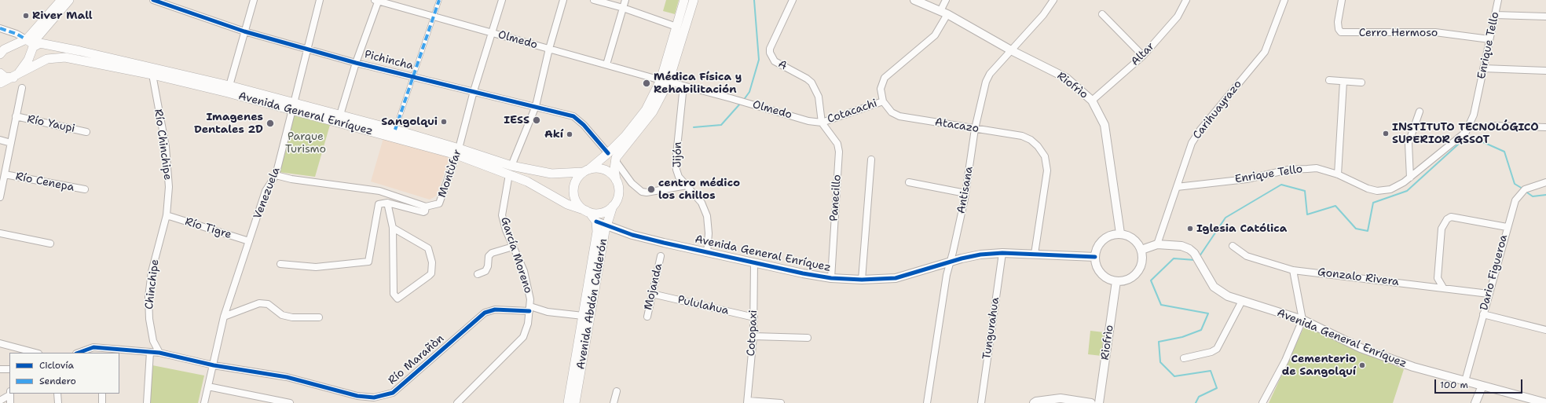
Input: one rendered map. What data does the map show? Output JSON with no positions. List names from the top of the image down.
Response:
{
  "streets": {
    "main road": ["Avenida General Enríquez", "Avenida Abdón Calderón"],
    "street": [
      "Cerro Hermoso",
      "Olmedo",
      "Enrique Tello",
      "Altar",
      "Pichincha",
      "A",
      "Riofrìo",
      "Carihuayrazo",
      "Cotacachi",
      "Río Yaupi",
      "Atacazo",
      "Río Chinchipe",
      "Jijón",
      "Montùfar",
      "Río Cenepa",
      "Antisana",
      "Venezuela",
      "Panecillo",
      "Río Tigre",
      "García Moreno",
      "Dario Figueroa",
      "Gonzalo Rivera",
      "Chinchipe",
      "Mojanda",
      "Pululahua",
      "Tungurahua",
      "Cotopaxi",
      "Río Marañòn"
    ]
  },
  "crossings": [
    ["Cerro Hermoso", "Enrique Tello"],
    ["Olmedo", "A"],
    ["Olmedo", "Cotacachi"],
    ["Olmedo", "Jijón"],
    ["Olmedo", "Montùfar"],
    ["Olmedo", "Panecillo"],
    ["Enrique Tello", "Carihuayrazo"],
    ["Altar", "Riofrìo"],
    ["Pichincha", "Montùfar"],
    ["Pichincha", "Venezuela"],
    ["A", "Cotacachi"],
    ["A", "Panecillo"],
    ["Riofrìo", "Avenida General Enríquez"],
    ["Riofrìo", "Antisana"],
    ["Carihuayrazo", "Avenida General Enríquez"],
    ["Cotacachi", "Atacazo"],
    ["Cotacachi", "Panecillo"],
    ["Avenida General Enríquez", "Atacazo"],
    ["Avenida General Enríquez", "Río Chinchipe"],
    ["Avenida General Enríquez", "Jijón"],
    ["Avenida General Enríquez", "Montùfar"],
    ["Avenida General Enríquez", "Antisana"],
    ["Avenida General Enríquez", "Venezuela"],
    ["Avenida General Enríquez", "Panecillo"],
    ["Avenida General Enríquez", "García Moreno"],
    ["Avenida General Enríquez", "Dario Figueroa"],
    ["Avenida General Enríquez", "Avenida Abdón Calderón"],
    ["Avenida General Enríquez", "Tungurahua"],
    ["Avenida General Enríquez", "Cotopaxi"],
    ["Atacazo", "Antisana"],
    ["Río Chinchipe", "Río Tigre"],
    ["Río Chinchipe", "Chinchipe"],
    ["Montùfar", "Venezuela"],
    ["Venezuela", "Río Tigre"],
    ["Venezuela", "Río Marañòn"],
    ["Río Tigre", "Chinchipe"],
    ["García Moreno", "Río Marañòn"],
    ["Dario Figueroa", "Gonzalo Rivera"],
    ["Chinchipe", "Río Marañòn"],
    ["Mojanda", "Pululahua"],
    ["Avenida Abdón Calderón", "Río Marañòn"],
    ["Pululahua", "Cotopaxi"]
  ],
  "parks": ["Parque Turismo"],
  "places": [
    "River Mall",
    "Médica Física y Rehabilitación",
    "IESS",
    "Sangolqui",
    "Imagenes Dentales 2D",
    "INSTITUTO TECNOLÓGICO SUPERIOR GSSOT",
    "Akí",
    "centro médico los chillos",
    "Iglesia Católica",
    "Cementerio de Sangolquí"
  ],
  "legend": ["Ciclovía", "Sendero"],
  "scale_bar": "100 m"
}
